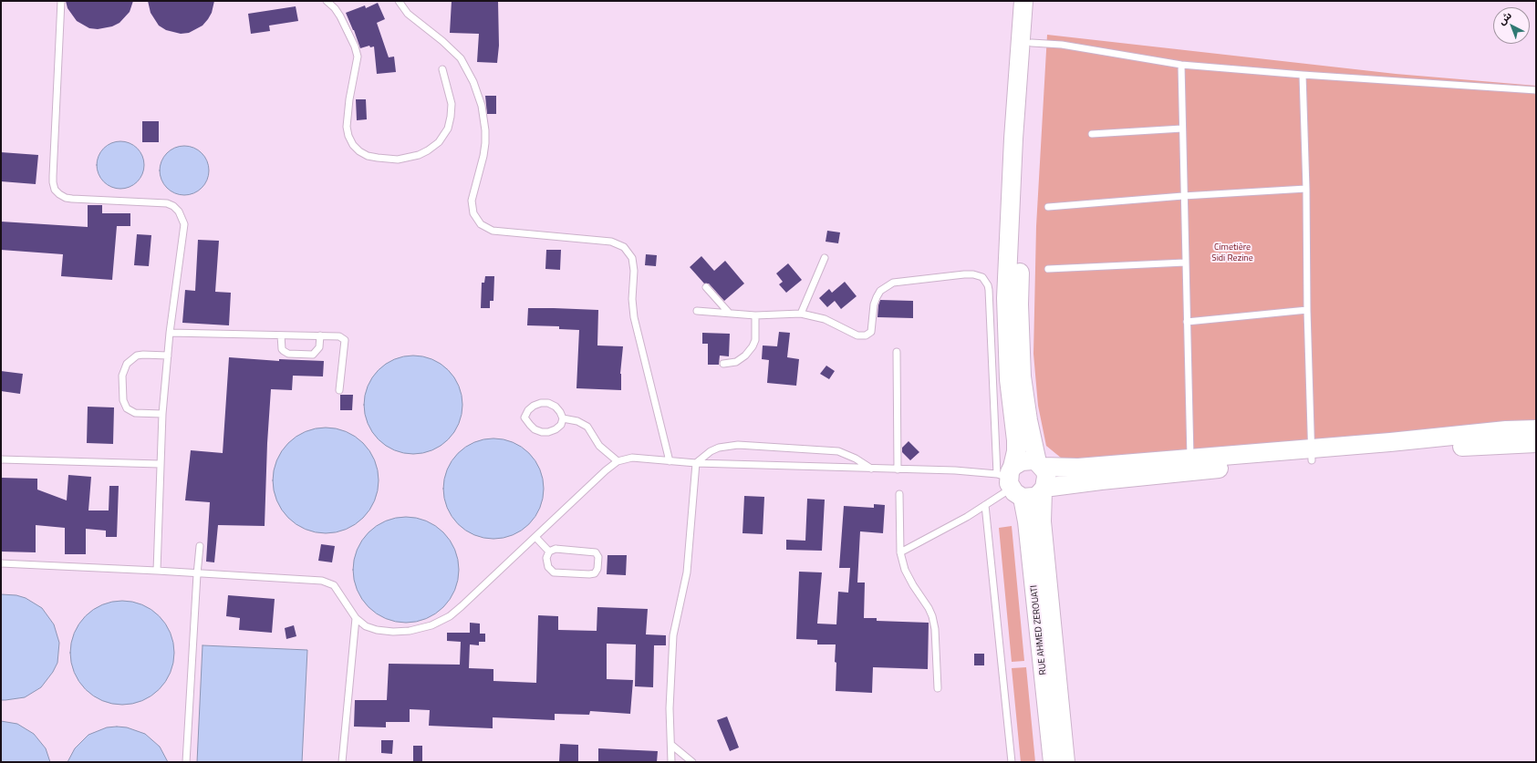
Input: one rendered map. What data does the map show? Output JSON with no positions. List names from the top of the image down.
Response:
{
  "streets": {
    "main road": ["RUE AHMED ZEROUATI"]
  },
  "parks": ["Cimetière Sidi Rezine"],
  "north": "top left"
}
